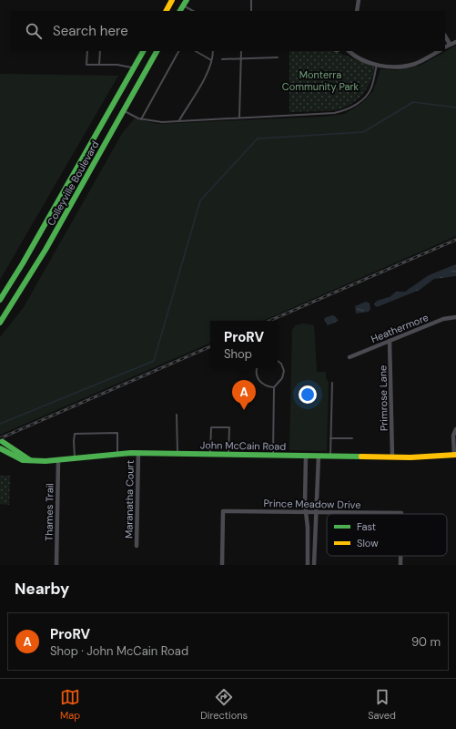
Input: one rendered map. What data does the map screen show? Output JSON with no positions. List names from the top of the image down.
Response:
{
  "streets": {
    "main road": ["Colleyville Boulevard", "John McCain Road"],
    "street": [
      "Heathermore",
      "Primrose Lane",
      "Maranatha Court",
      "Prince Meadow Drive",
      "Thames Trail"
    ]
  },
  "crossings": [
    ["Heathermore", "Primrose Lane"],
    ["Primrose Lane", "John McCain Road"],
    ["John McCain Road", "Maranatha Court"],
    ["John McCain Road", "Thames Trail"]
  ],
  "parks": ["Monterra Community Park"],
  "legend": ["Fast", "Slow"],
  "page": {
    "search": "Search here",
    "popup": ["ProRV", "Shop"],
    "pins": "A",
    "heading": "Nearby",
    "list": [
      {
        "mark": "A",
        "name": "ProRV",
        "note": "Shop · John McCain Road",
        "value": "90 m"
      }
    ],
    "nav": ["Map", "Directions", "Saved"]
  }
}
